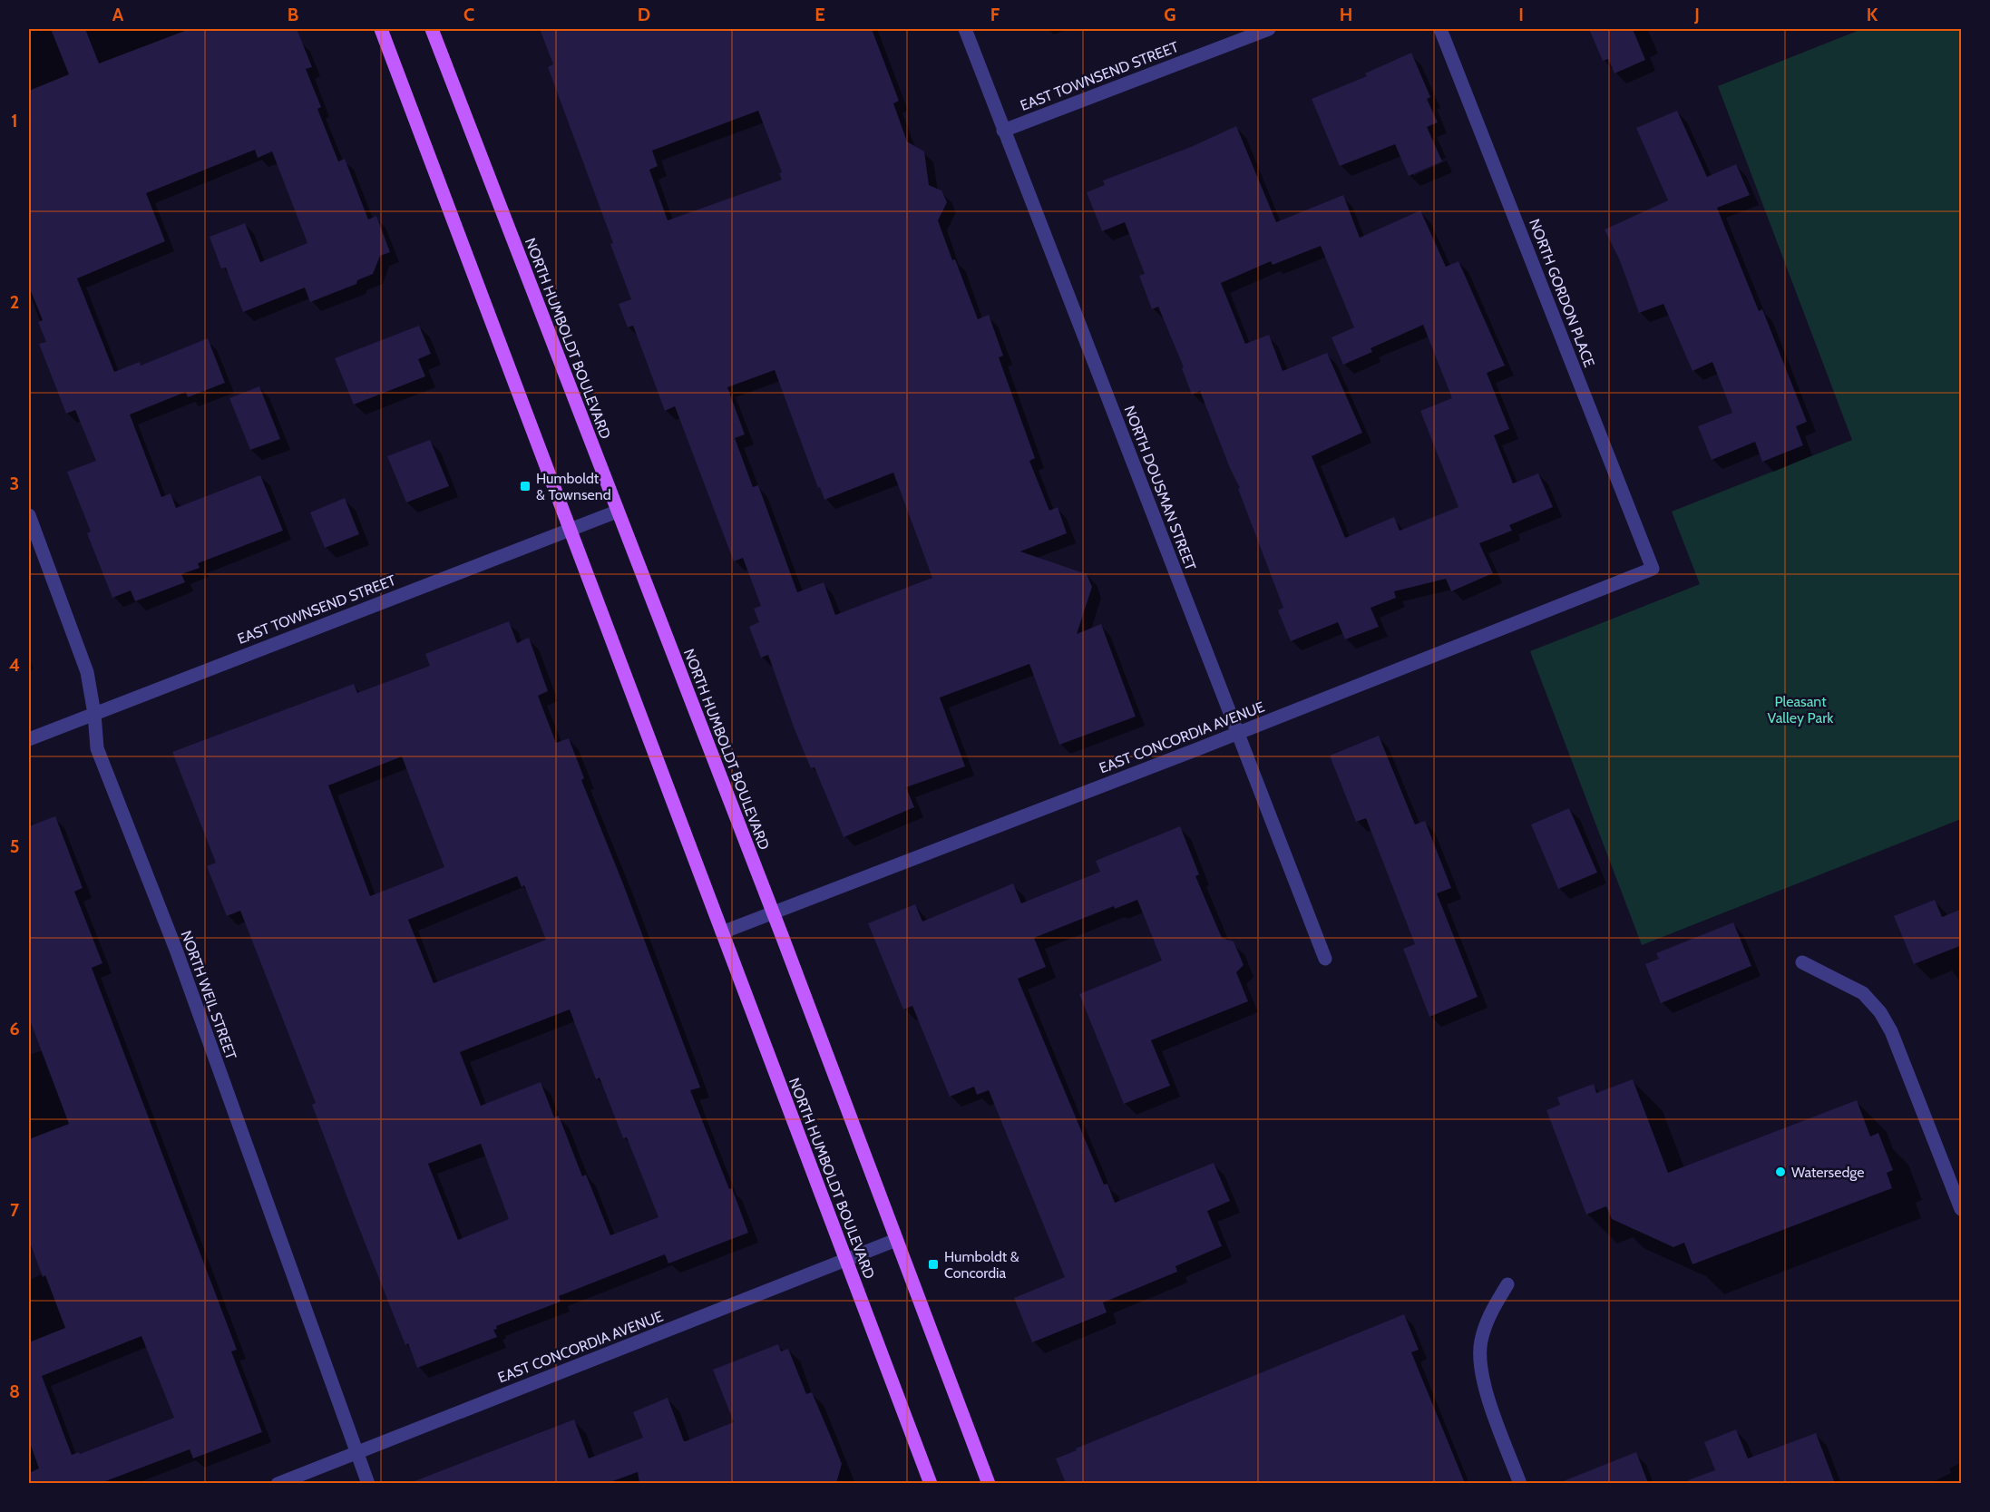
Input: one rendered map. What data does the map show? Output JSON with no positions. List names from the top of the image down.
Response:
{
  "streets": {
    "main road": ["NORTH HUMBOLDT BOULEVARD"],
    "street": [
      "EAST TOWNSEND STREET",
      "NORTH GORDON PLACE",
      "NORTH DOUSMAN STREET",
      "EAST CONCORDIA AVENUE",
      "NORTH WEIL STREET"
    ]
  },
  "crossings": [
    ["EAST TOWNSEND STREET", "NORTH HUMBOLDT BOULEVARD"],
    ["EAST TOWNSEND STREET", "NORTH DOUSMAN STREET"],
    ["EAST TOWNSEND STREET", "NORTH WEIL STREET"],
    ["NORTH GORDON PLACE", "EAST CONCORDIA AVENUE"],
    ["NORTH HUMBOLDT BOULEVARD", "EAST CONCORDIA AVENUE"],
    ["NORTH DOUSMAN STREET", "EAST CONCORDIA AVENUE"],
    ["EAST CONCORDIA AVENUE", "NORTH WEIL STREET"]
  ],
  "parks": ["Pleasant Valley Park"],
  "places": {
    "transit": ["Humboldt & Townsend", "Humboldt & Concordia"],
    "other": ["Watersedge"]
  },
  "grid": {
    "columns": [
      "A",
      "B",
      "C",
      "D",
      "E",
      "F",
      "G",
      "H",
      "I",
      "J",
      "K"
    ],
    "rows": [
      "1",
      "2",
      "3",
      "4",
      "5",
      "6",
      "7",
      "8"
    ]
  }
}
